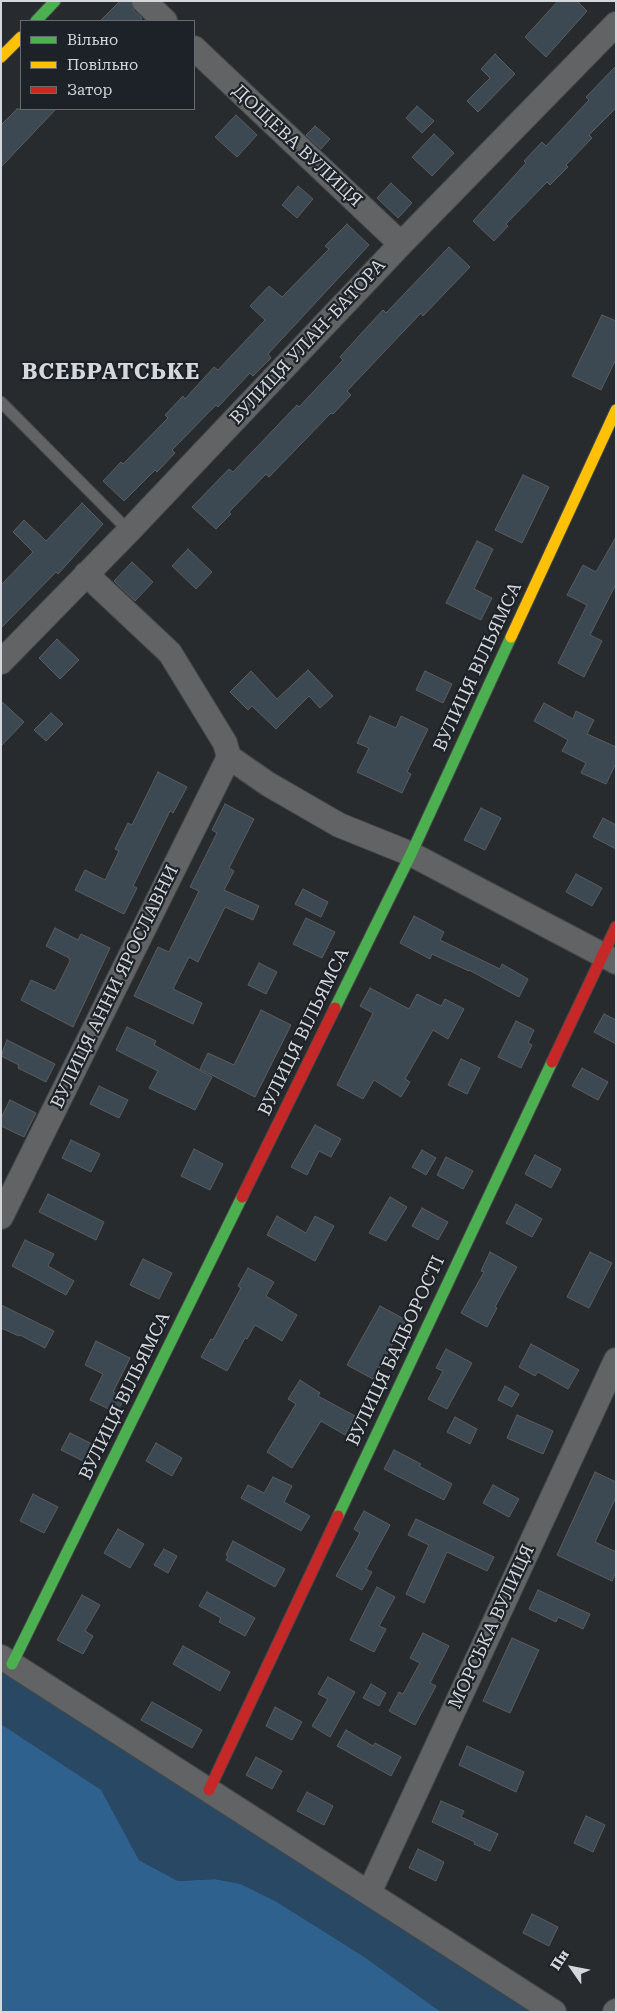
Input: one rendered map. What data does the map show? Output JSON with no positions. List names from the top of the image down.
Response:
{
  "streets": {
    "street": [
      "ДОЩЕВА ВУЛИЦЯ",
      "ВУЛИЦЯ УЛАН-БАТОРА",
      "ВУЛИЦЯ ВІЛЬЯМСА",
      "ВУЛИЦЯ АННИ ЯРОСЛАВНИ",
      "ВУЛИЦЯ БАДЬОРОСТІ",
      "МОРСЬКА ВУЛИЦЯ"
    ]
  },
  "crossings": [
    ["ДОЩЕВА ВУЛИЦЯ", "ВУЛИЦЯ УЛАН-БАТОРА"]
  ],
  "districts": ["ВСЕБРАТСЬКЕ"],
  "legend": ["Вільно", "Повільно", "Затор"],
  "north": "top left"
}
